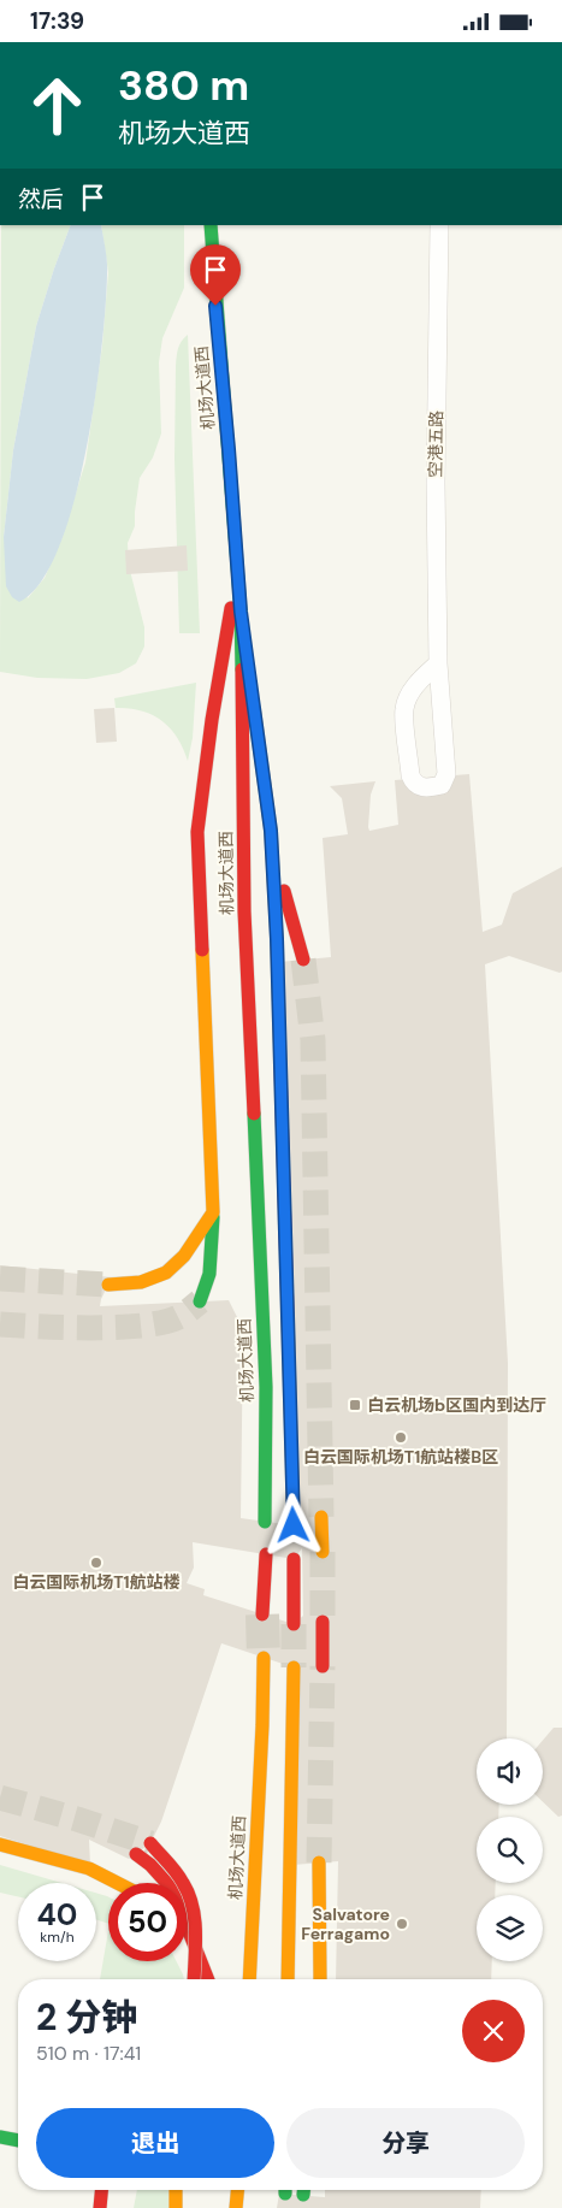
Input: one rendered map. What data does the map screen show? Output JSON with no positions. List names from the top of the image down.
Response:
{
  "streets": {
    "main road": ["机场大道西"],
    "street": ["空港五路"]
  },
  "places": {
    "transit": ["白云机场b区国内到达厅"],
    "other": ["白云国际机场T1航站楼B区", "白云国际机场T1航站楼", "Salvatore Ferragamo"]
  },
  "page": {
    "status": "17:39",
    "turn": ["380 m", "机场大道西"],
    "then": "然后",
    "speed": "40 km/h",
    "limit": "50",
    "heading": ["2 分钟", "510 m · 17:41"],
    "buttons": ["退出", "分享"]
  }
}
